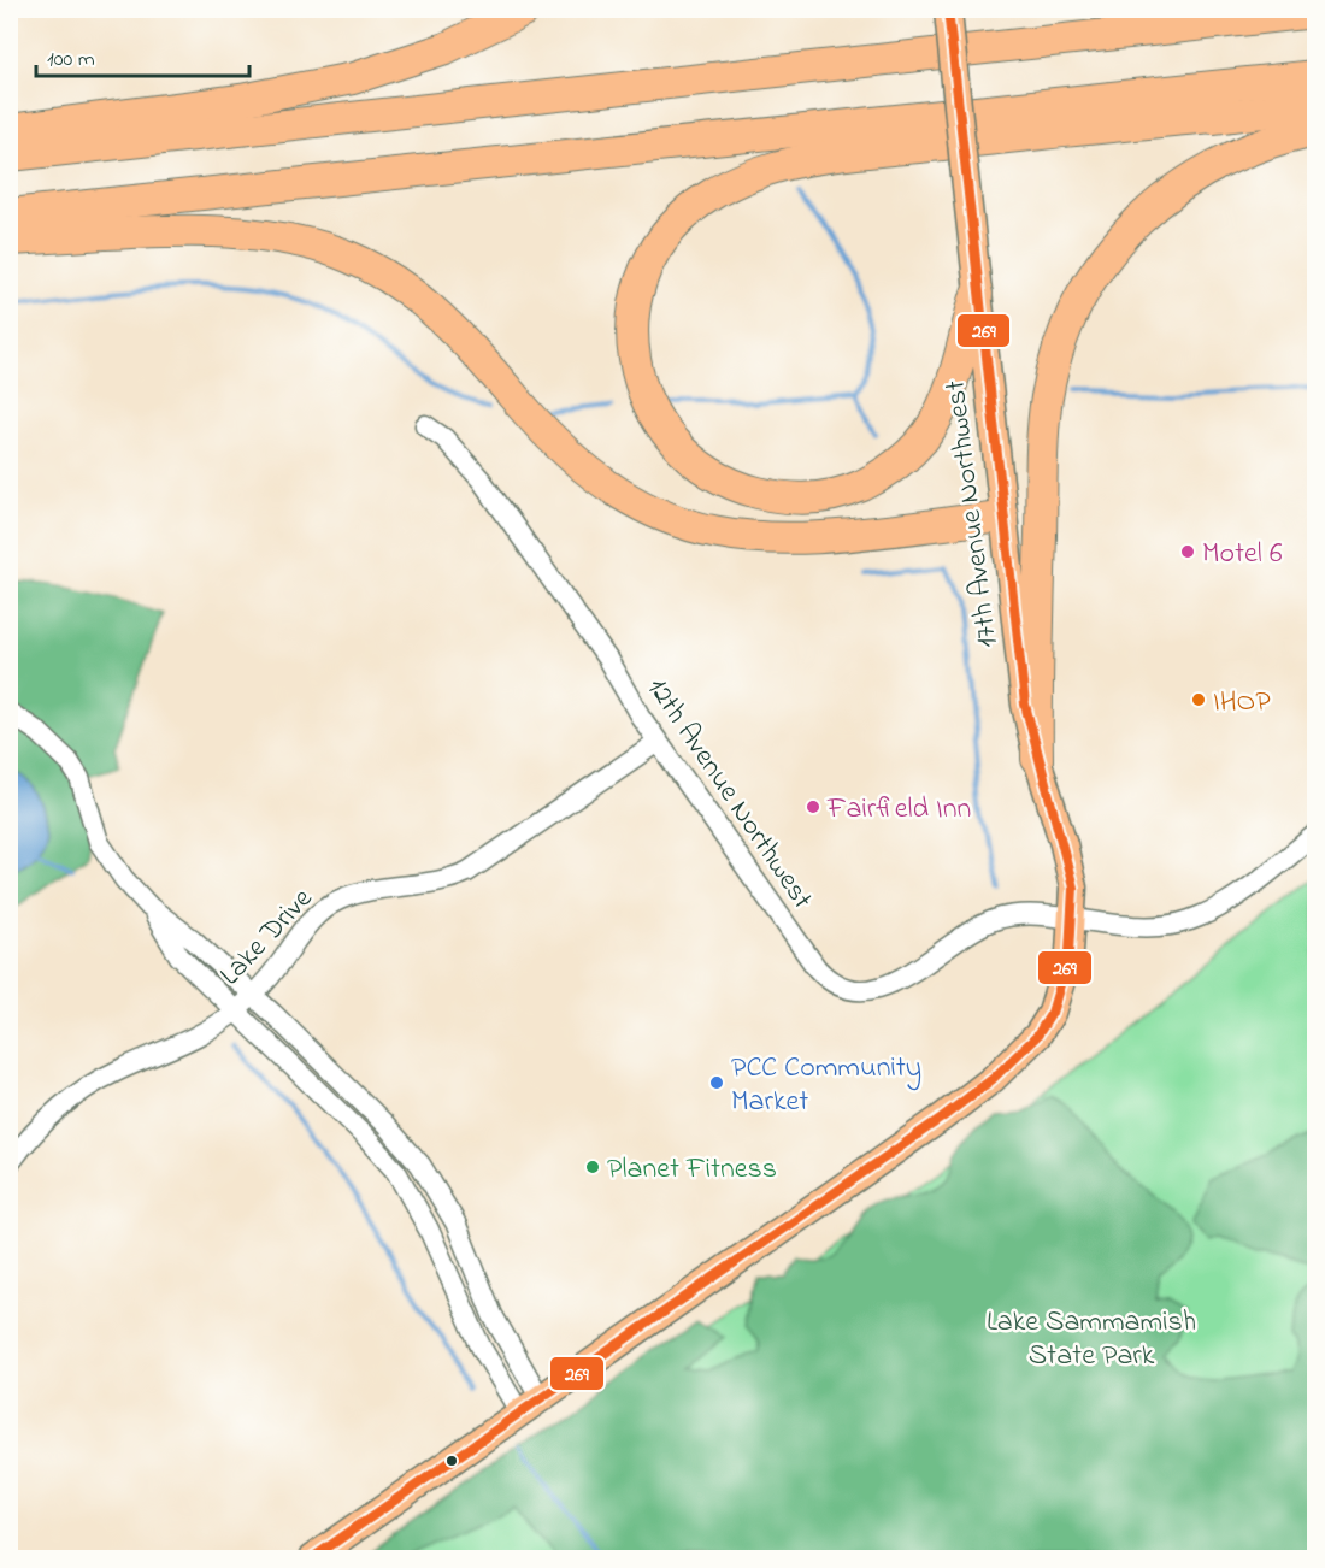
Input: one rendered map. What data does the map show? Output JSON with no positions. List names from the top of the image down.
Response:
{
  "streets": {
    "main road": ["17th Avenue Northwest"],
    "street": ["12th Avenue Northwest", "Lake Drive"]
  },
  "crossings": [
    ["17th Avenue Northwest", "12th Avenue Northwest"],
    ["12th Avenue Northwest", "Lake Drive"]
  ],
  "parks": ["Lake Sammamish State Park"],
  "places": [
    "Motel 6",
    "IHOP",
    "Fairfield Inn",
    "PCC Community Market",
    "Planet Fitness"
  ],
  "lines": ["transit line 269"],
  "scale_bar": "100 m"
}
